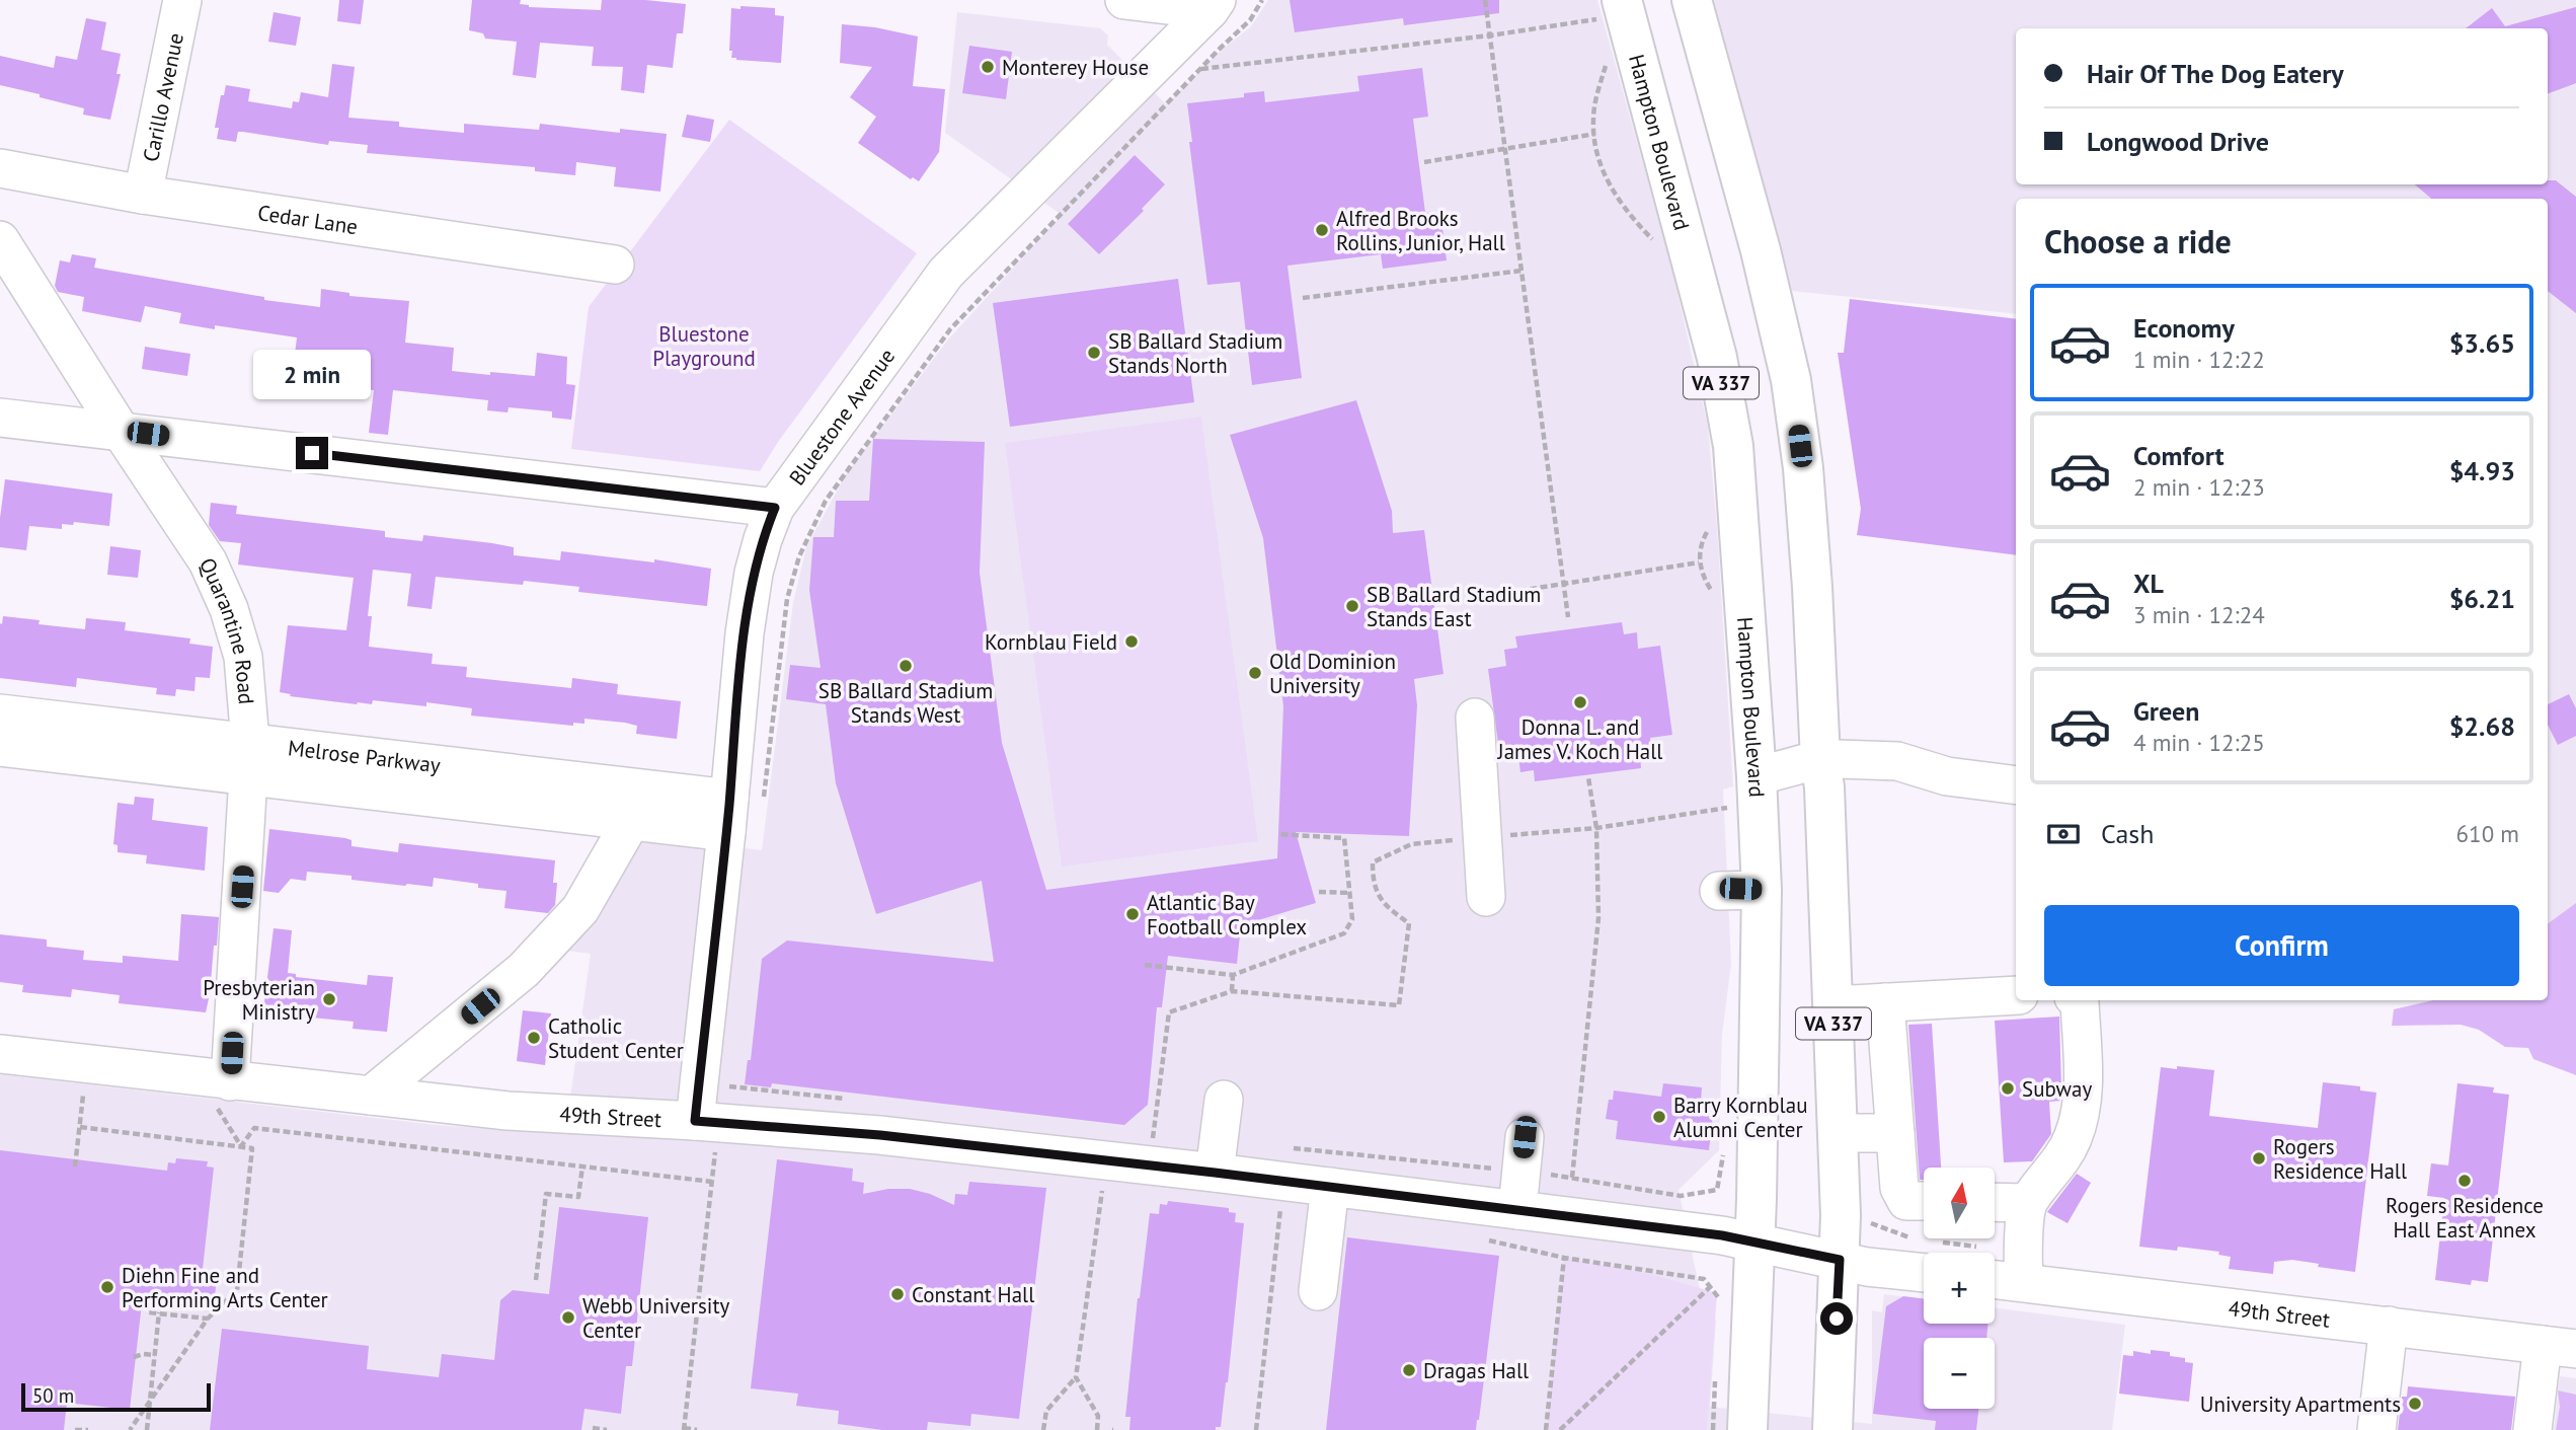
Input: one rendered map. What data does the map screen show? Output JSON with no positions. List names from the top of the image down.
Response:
{
  "streets": {
    "main road": ["Hampton Boulevard", "VA 337"],
    "street": [
      "Carillo Avenue",
      "Cedar Lane",
      "Bluestone Avenue",
      "Quarantine Road",
      "Melrose Parkway",
      "49th Street"
    ]
  },
  "crossings": [
    ["Carillo Avenue", "Cedar Lane"],
    ["Hampton Boulevard", "49th Street"],
    ["VA 337", "49th Street"],
    ["Bluestone Avenue", "Melrose Parkway"],
    ["Bluestone Avenue", "49th Street"],
    ["Quarantine Road", "Melrose Parkway"],
    ["Quarantine Road", "49th Street"]
  ],
  "parks": ["Bluestone Playground"],
  "places": [
    "Monterey House",
    "Alfred Brooks Rollins, Junior, Hall",
    "SB Ballard Stadium Stands North",
    "SB Ballard Stadium Stands East",
    "Kornblau Field",
    "SB Ballard Stadium Stands West",
    "Old Dominion University",
    "Donna L. and James V. Koch Hall",
    "Atlantic Bay Football Complex",
    "Presbyterian Ministry",
    "Catholic Student Center",
    "Subway",
    "Barry Kornblau Alumni Center",
    "Rogers Residence Hall",
    "Rogers Residence Hall East Annex",
    "Diehn Fine and Performing Arts Center",
    "Constant Hall",
    "Webb University Center",
    "Dragas Hall",
    "University Apartments"
  ],
  "scale_bar": "50 m",
  "north": "top",
  "page": {
    "banner": ["Hair Of The Dog Eatery", "Longwood Drive"],
    "heading": "Choose a ride",
    "list": [
      {
        "name": "Economy",
        "note": "1 min · 12:22",
        "value": "$3.65"
      },
      {
        "name": "Comfort",
        "note": "2 min · 12:23",
        "value": "$4.93"
      },
      {
        "name": "XL",
        "note": "3 min · 12:24",
        "value": "$6.21"
      },
      {
        "name": "Green",
        "note": "4 min · 12:25",
        "value": "$2.68"
      }
    ],
    "bubble": "2 min",
    "pay": ["Cash", "610 m"],
    "buttons": "Confirm",
    "map_buttons": ["+", "−"],
    "scale": "50 m"
  }
}
